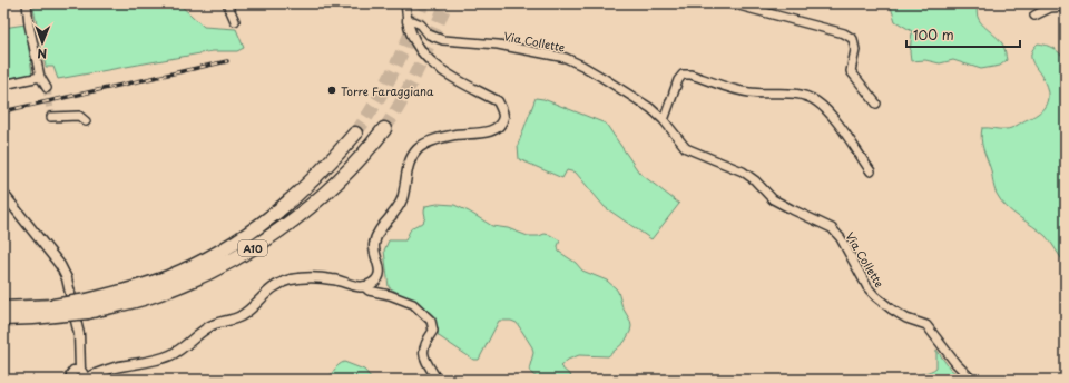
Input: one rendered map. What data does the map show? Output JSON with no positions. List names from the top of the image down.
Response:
{
  "streets": {
    "highway": ["A10"],
    "street": ["Via Collette"]
  },
  "places": ["Torre Faraggiana"],
  "scale_bar": "100 m",
  "north": "bottom"
}
